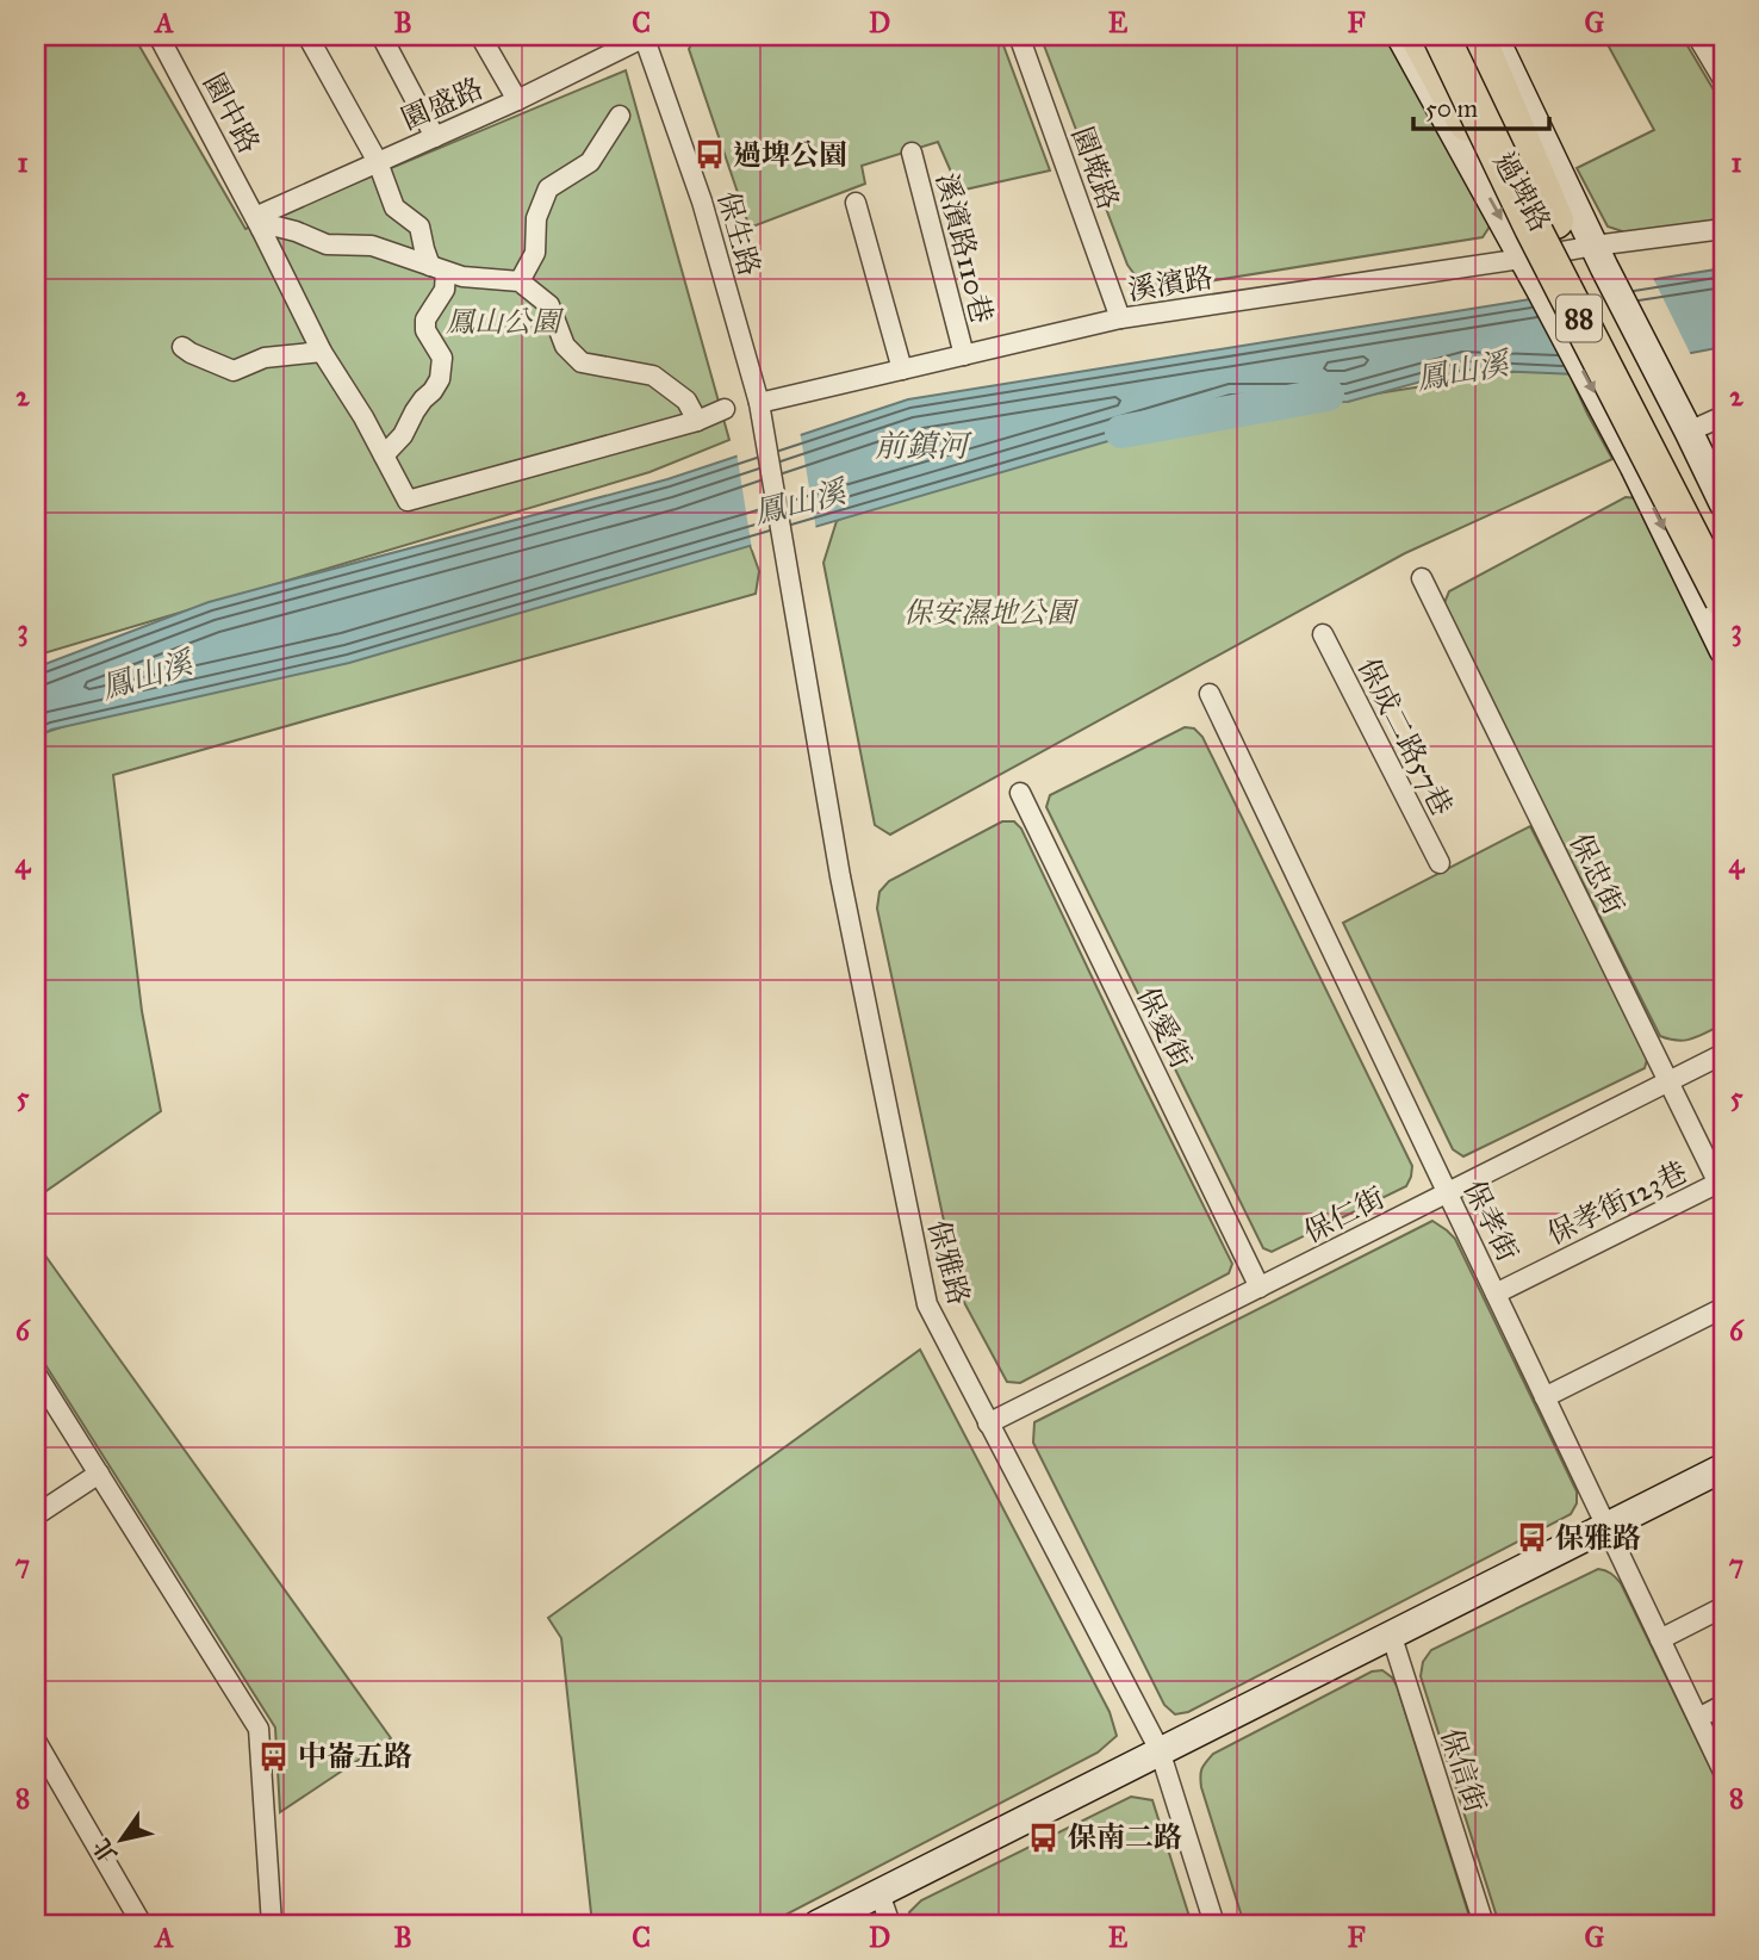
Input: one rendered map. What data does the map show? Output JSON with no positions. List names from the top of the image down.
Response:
{
  "streets": {
    "highway": ["88"],
    "main road": ["過埤路"],
    "street": [
      "園盛路",
      "園中路",
      "園墘路",
      "保生路",
      "溪濱路110巷",
      "溪濱路",
      "保成二路57巷",
      "保忠街",
      "保愛街",
      "保孝街123巷",
      "保仁街",
      "保孝街",
      "保雅路",
      "保信街"
    ]
  },
  "crossings": [
    ["園盛路", "園中路"],
    ["園盛路", "保生路"],
    ["園墘路", "溪濱路"],
    ["過埤路", "溪濱路"],
    ["過埤路", "88"],
    ["保生路", "溪濱路"],
    ["保生路", "保雅路"],
    ["溪濱路110巷", "溪濱路"],
    ["溪濱路", "88"],
    ["保忠街", "保孝街123巷"],
    ["保忠街", "保仁街"],
    ["保愛街", "保仁街"],
    ["保孝街123巷", "保孝街"],
    ["保仁街", "保孝街"],
    ["保仁街", "保雅路"]
  ],
  "water": ["鳳山溪", "前鎮河"],
  "parks": ["鳳山公園", "保安濕地公園"],
  "places": {
    "bus stop": [
      "過埤公園",
      "保雅路",
      "中崙五路",
      "保南二路"
    ]
  },
  "scale_bar": "50 m",
  "north": "bottom left",
  "grid": {
    "columns": [
      "A",
      "B",
      "C",
      "D",
      "E",
      "F",
      "G"
    ],
    "rows": [
      "1",
      "2",
      "3",
      "4",
      "5",
      "6",
      "7",
      "8"
    ]
  }
}
